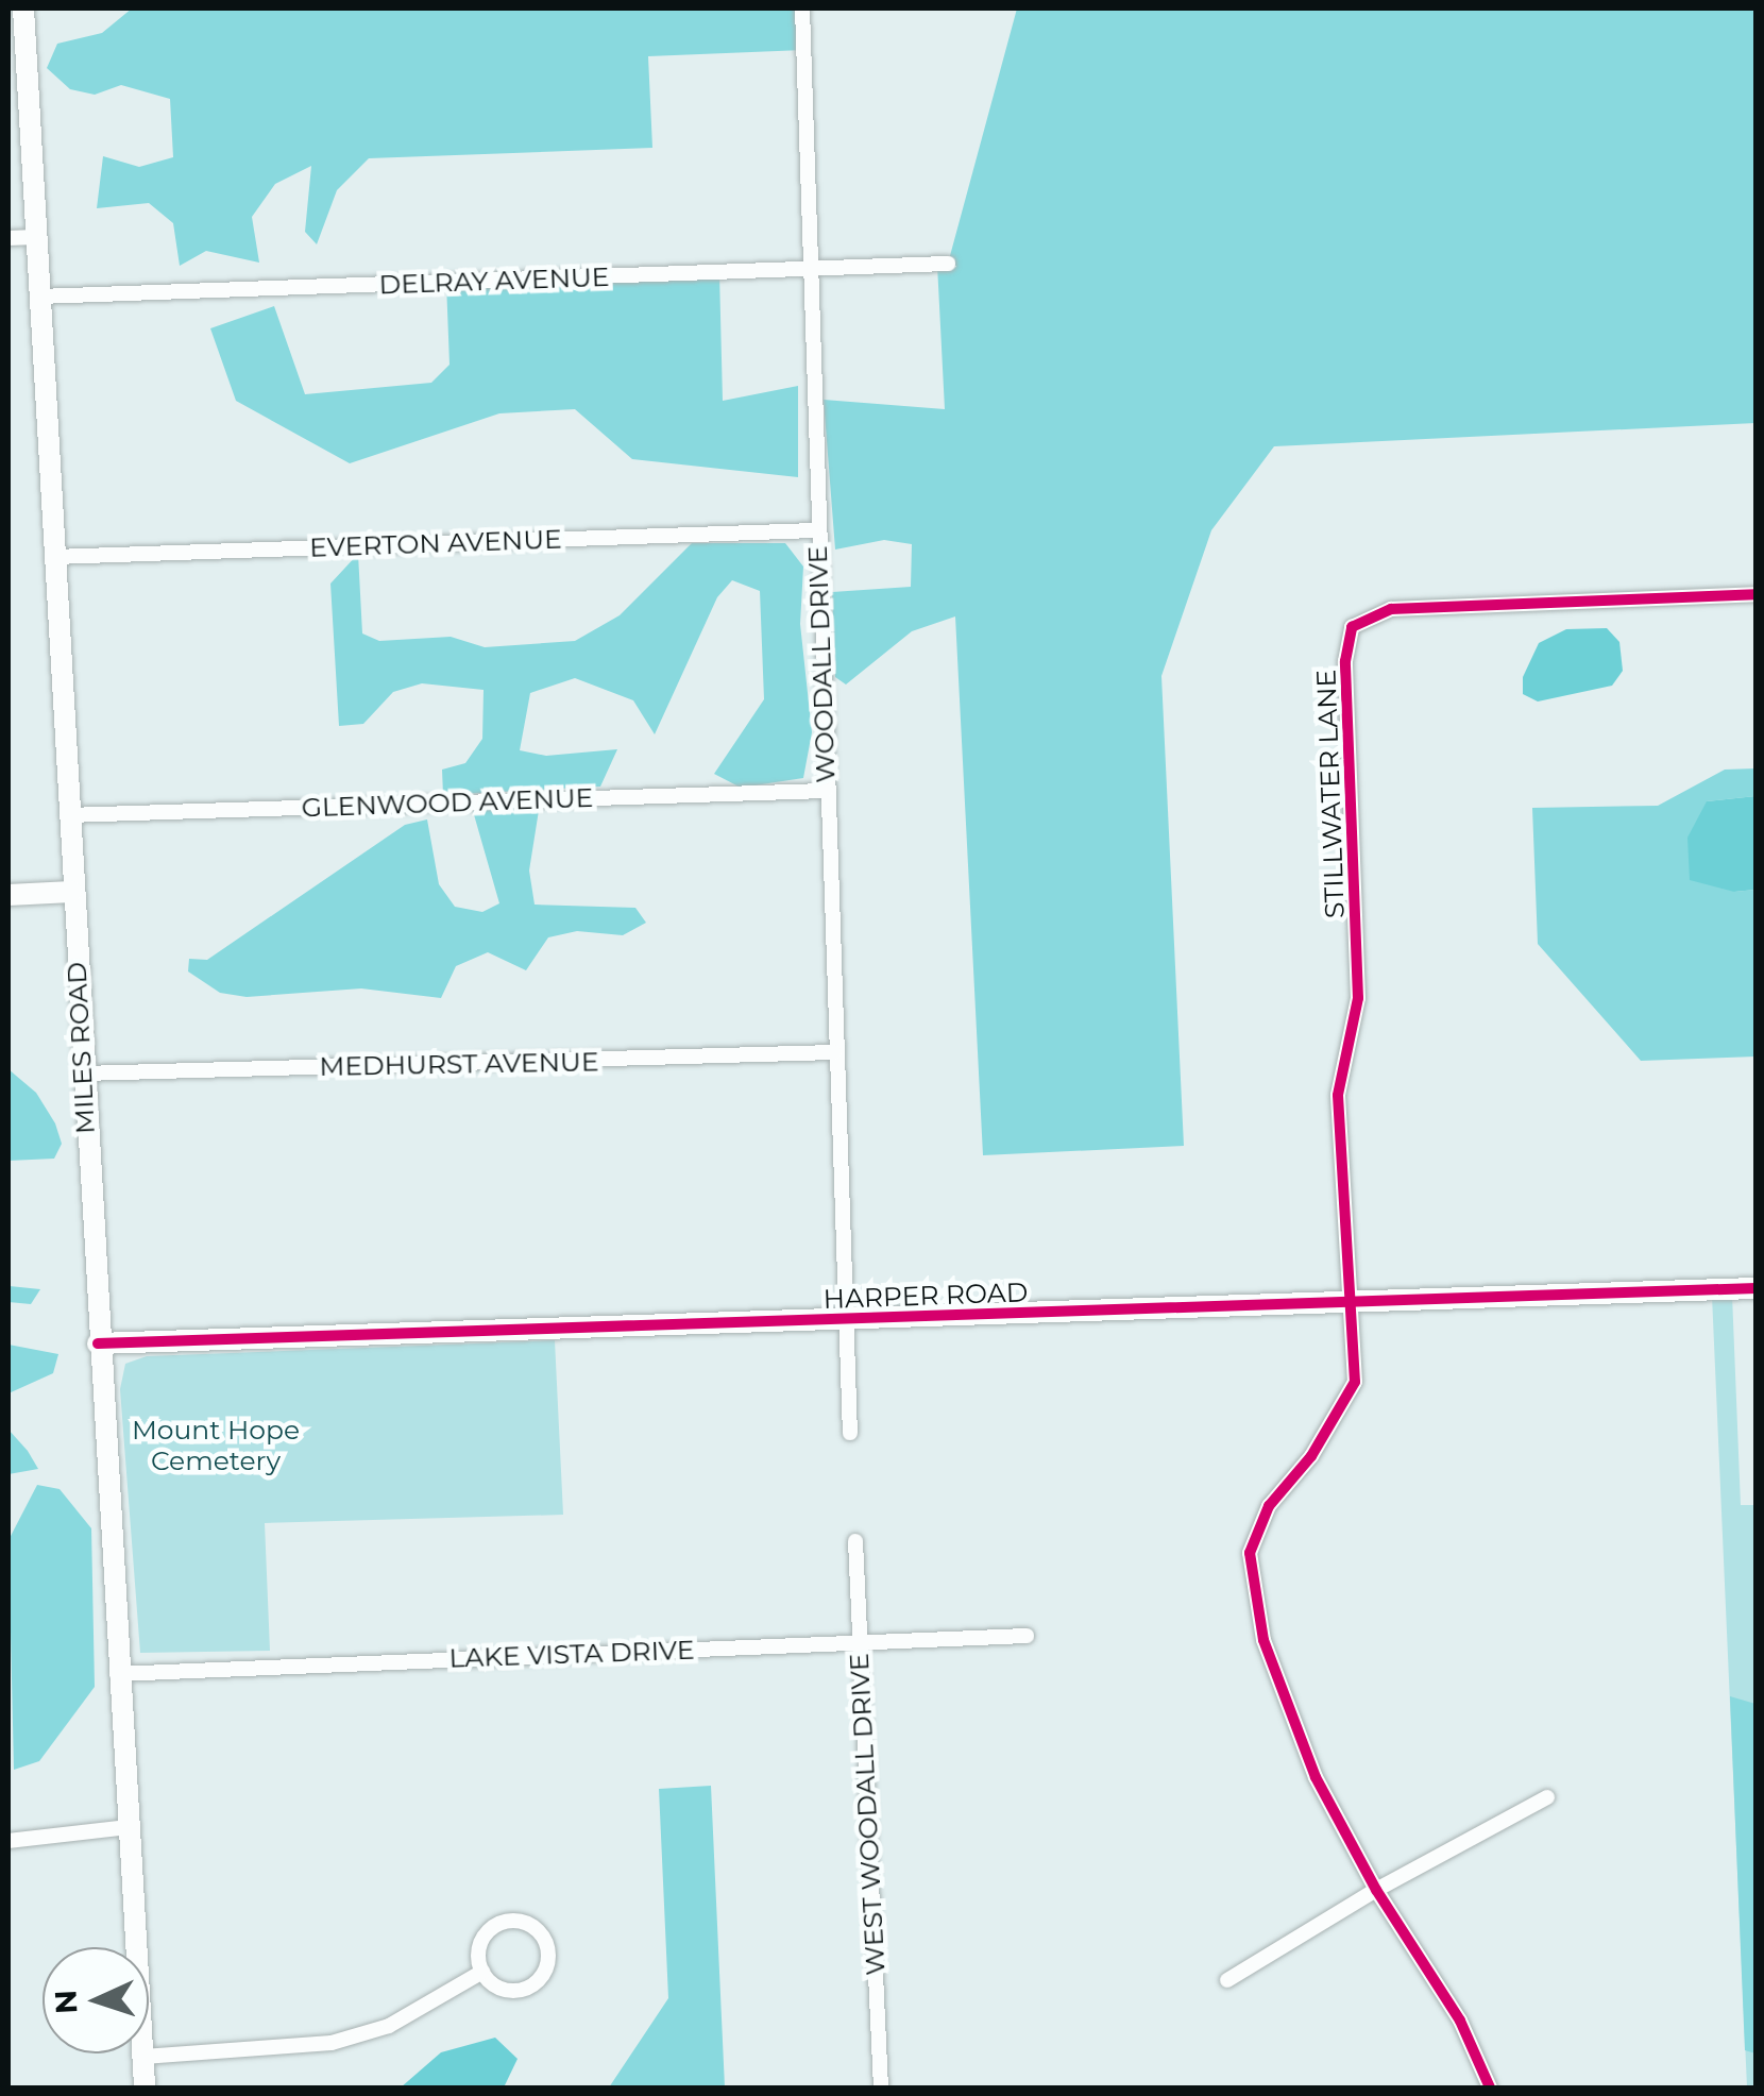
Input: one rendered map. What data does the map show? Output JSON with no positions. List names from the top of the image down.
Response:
{
  "streets": {
    "main road": ["MILES ROAD", "HARPER ROAD"],
    "street": [
      "DELRAY AVENUE",
      "EVERTON AVENUE",
      "WOODALL DRIVE",
      "STILLWATER LANE",
      "GLENWOOD AVENUE",
      "MEDHURST AVENUE",
      "LAKE VISTA DRIVE",
      "WEST WOODALL DRIVE"
    ]
  },
  "crossings": [
    ["DELRAY AVENUE", "WOODALL DRIVE"],
    ["DELRAY AVENUE", "MILES ROAD"],
    ["EVERTON AVENUE", "WOODALL DRIVE"],
    ["EVERTON AVENUE", "MILES ROAD"],
    ["WOODALL DRIVE", "GLENWOOD AVENUE"],
    ["WOODALL DRIVE", "MEDHURST AVENUE"],
    ["WOODALL DRIVE", "HARPER ROAD"],
    ["STILLWATER LANE", "HARPER ROAD"],
    ["GLENWOOD AVENUE", "MILES ROAD"],
    ["MILES ROAD", "MEDHURST AVENUE"],
    ["MILES ROAD", "HARPER ROAD"],
    ["MILES ROAD", "LAKE VISTA DRIVE"],
    ["LAKE VISTA DRIVE", "WEST WOODALL DRIVE"]
  ],
  "parks": ["Mount Hope Cemetery"],
  "north": "left"
}
